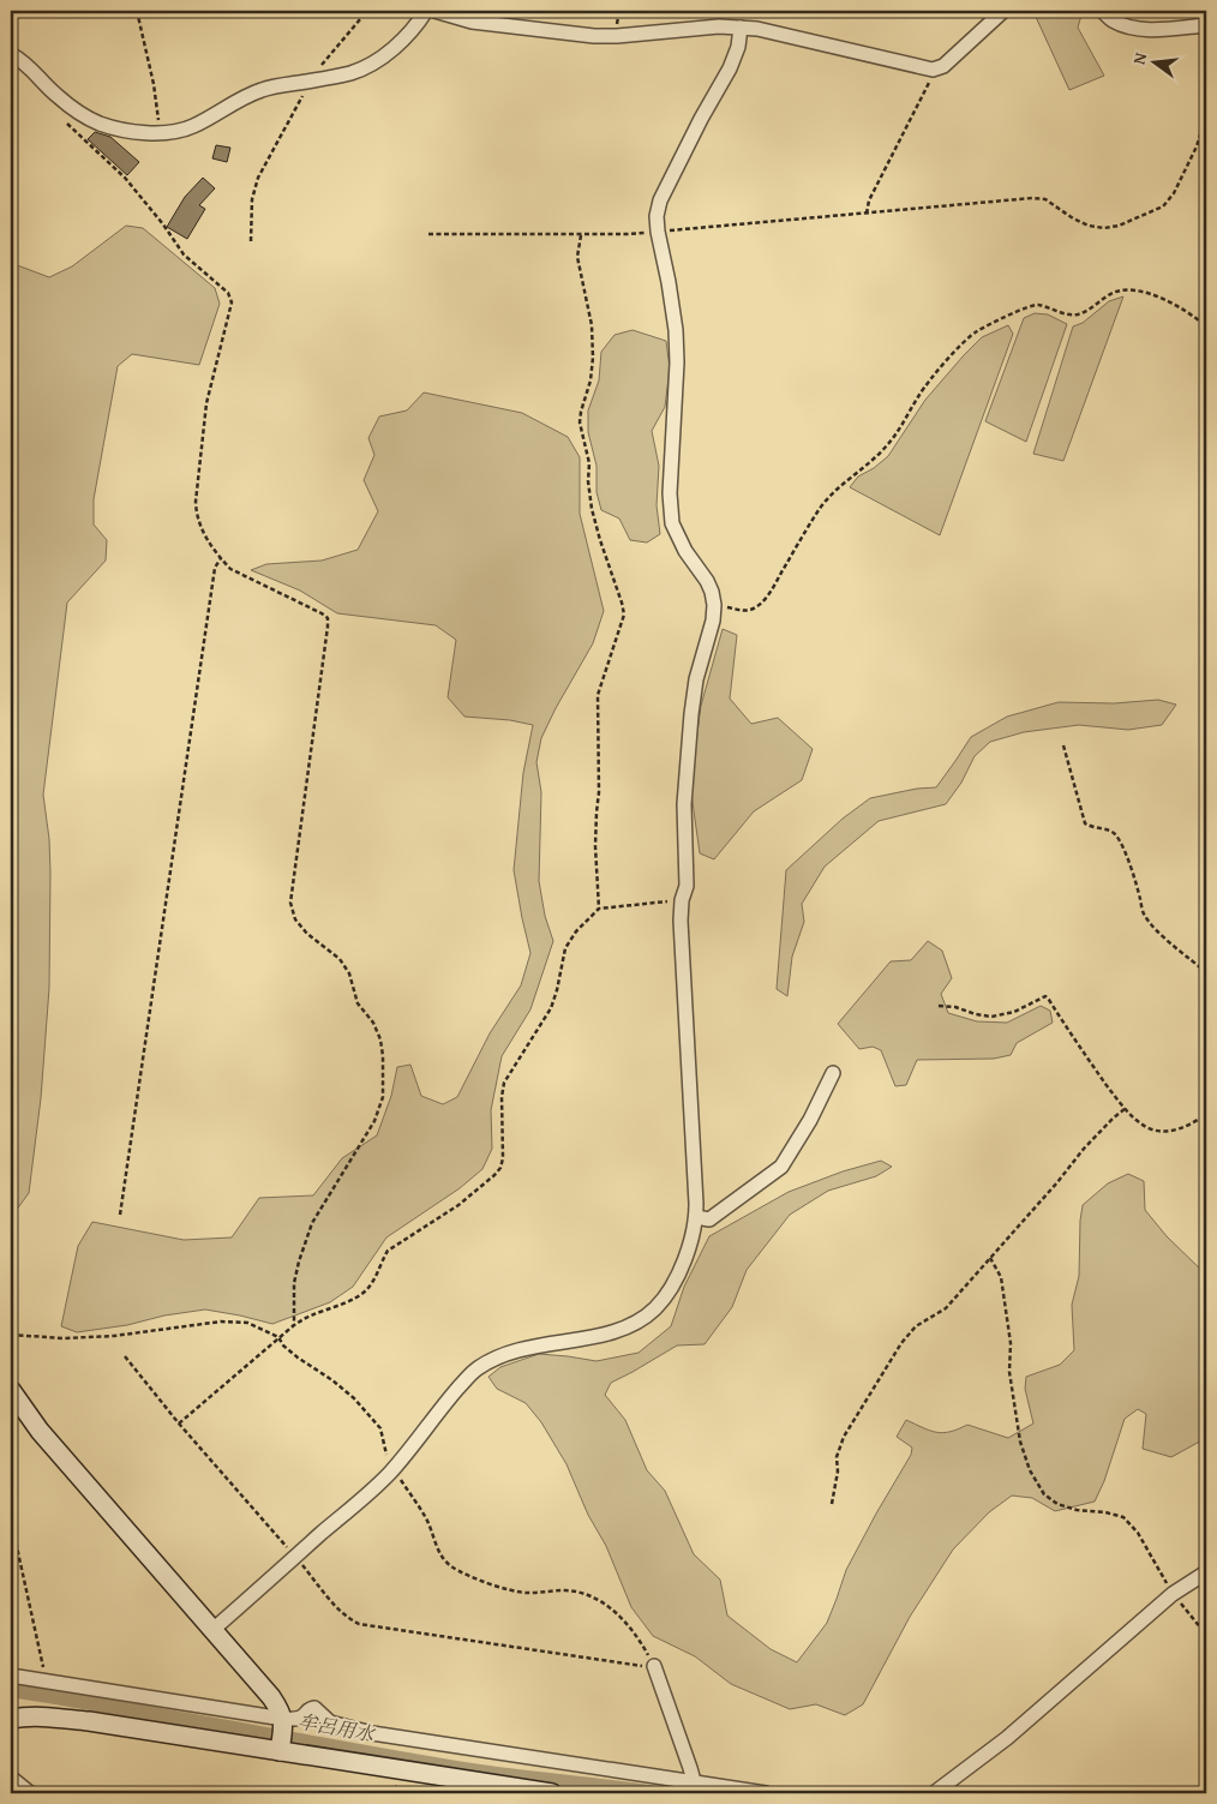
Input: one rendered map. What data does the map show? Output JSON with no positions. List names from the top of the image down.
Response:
{
  "water": ["牟呂用水"],
  "north": "left"
}
